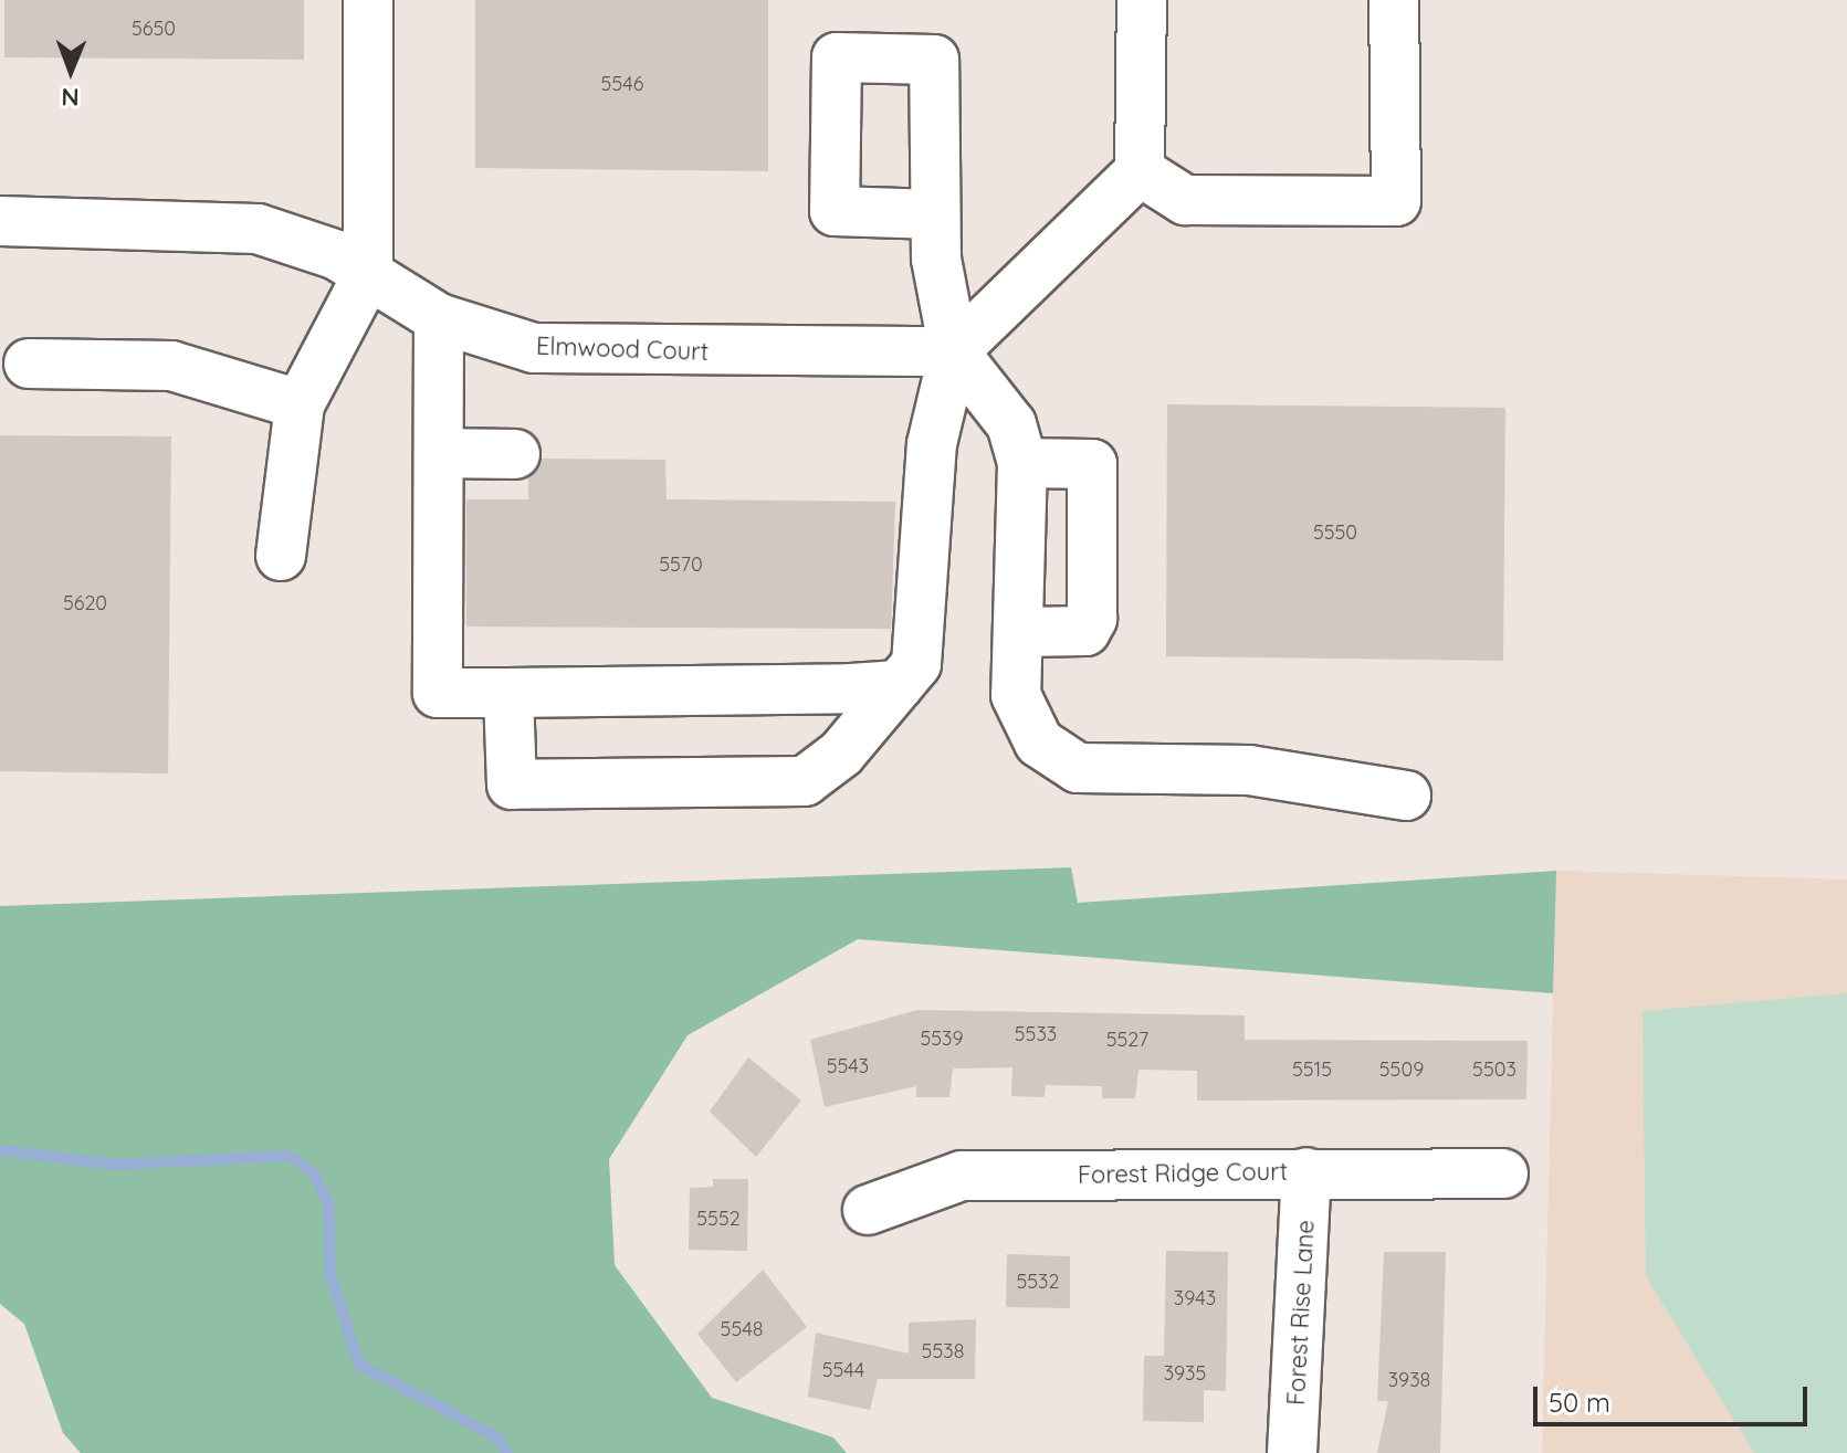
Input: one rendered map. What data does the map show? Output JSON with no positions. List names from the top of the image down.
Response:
{
  "streets": {
    "street": ["Elmwood Court", "Forest Ridge Court", "Forest Rise Lane"]
  },
  "crossings": [
    ["Forest Ridge Court", "Forest Rise Lane"]
  ],
  "house_numbers": [
    "5650",
    "5546",
    "5550",
    "5570",
    "5620",
    "5533",
    "5539",
    "5527",
    "5543",
    "5515",
    "5509",
    "5503",
    "5552",
    "5532",
    "3943",
    "5548",
    "5538",
    "5544",
    "3935",
    "3938"
  ],
  "scale_bar": "50 m",
  "north": "bottom"
}
